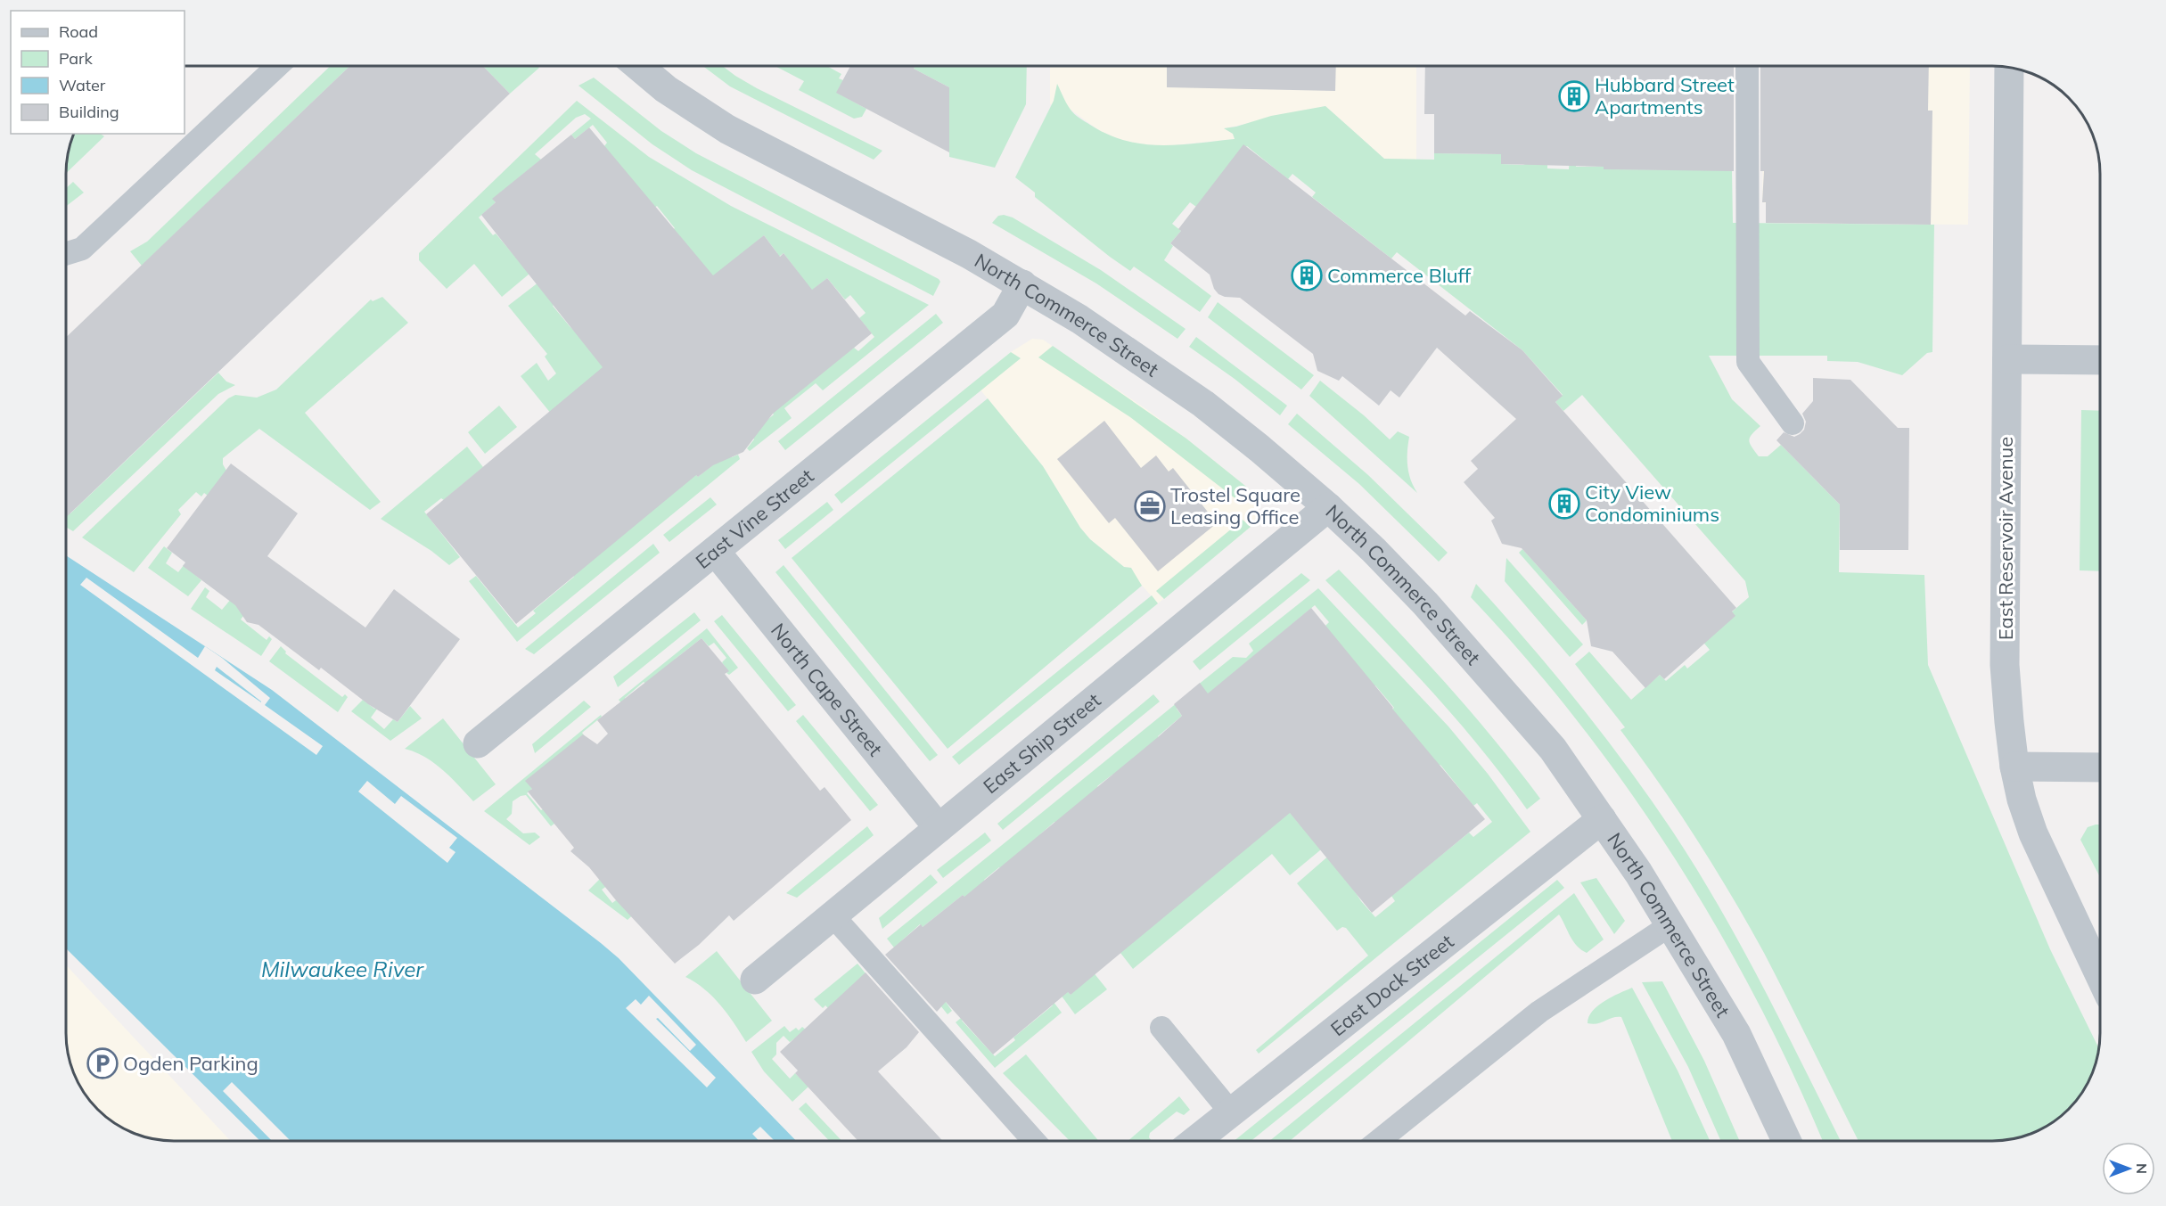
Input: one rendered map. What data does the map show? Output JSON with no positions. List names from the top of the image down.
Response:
{
  "streets": {
    "street": [
      "North Commerce Street",
      "East Vine Street",
      "East Reservoir Avenue",
      "North Cape Street",
      "East Ship Street",
      "East Dock Street"
    ]
  },
  "crossings": [
    ["North Commerce Street", "East Vine Street"],
    ["North Commerce Street", "East Ship Street"],
    ["North Commerce Street", "East Dock Street"],
    ["East Vine Street", "North Cape Street"],
    ["North Cape Street", "East Ship Street"]
  ],
  "water": ["Milwaukee River"],
  "places": {
    "building": ["Hubbard Street Apartments", "Commerce Bluff", "City View Condominiums"],
    "office": ["Trostel Square Leasing Office"],
    "parking": ["Ogden Parking"]
  },
  "legend": [
    "Road",
    "Park",
    "Water",
    "Building"
  ],
  "north": "right"
}
